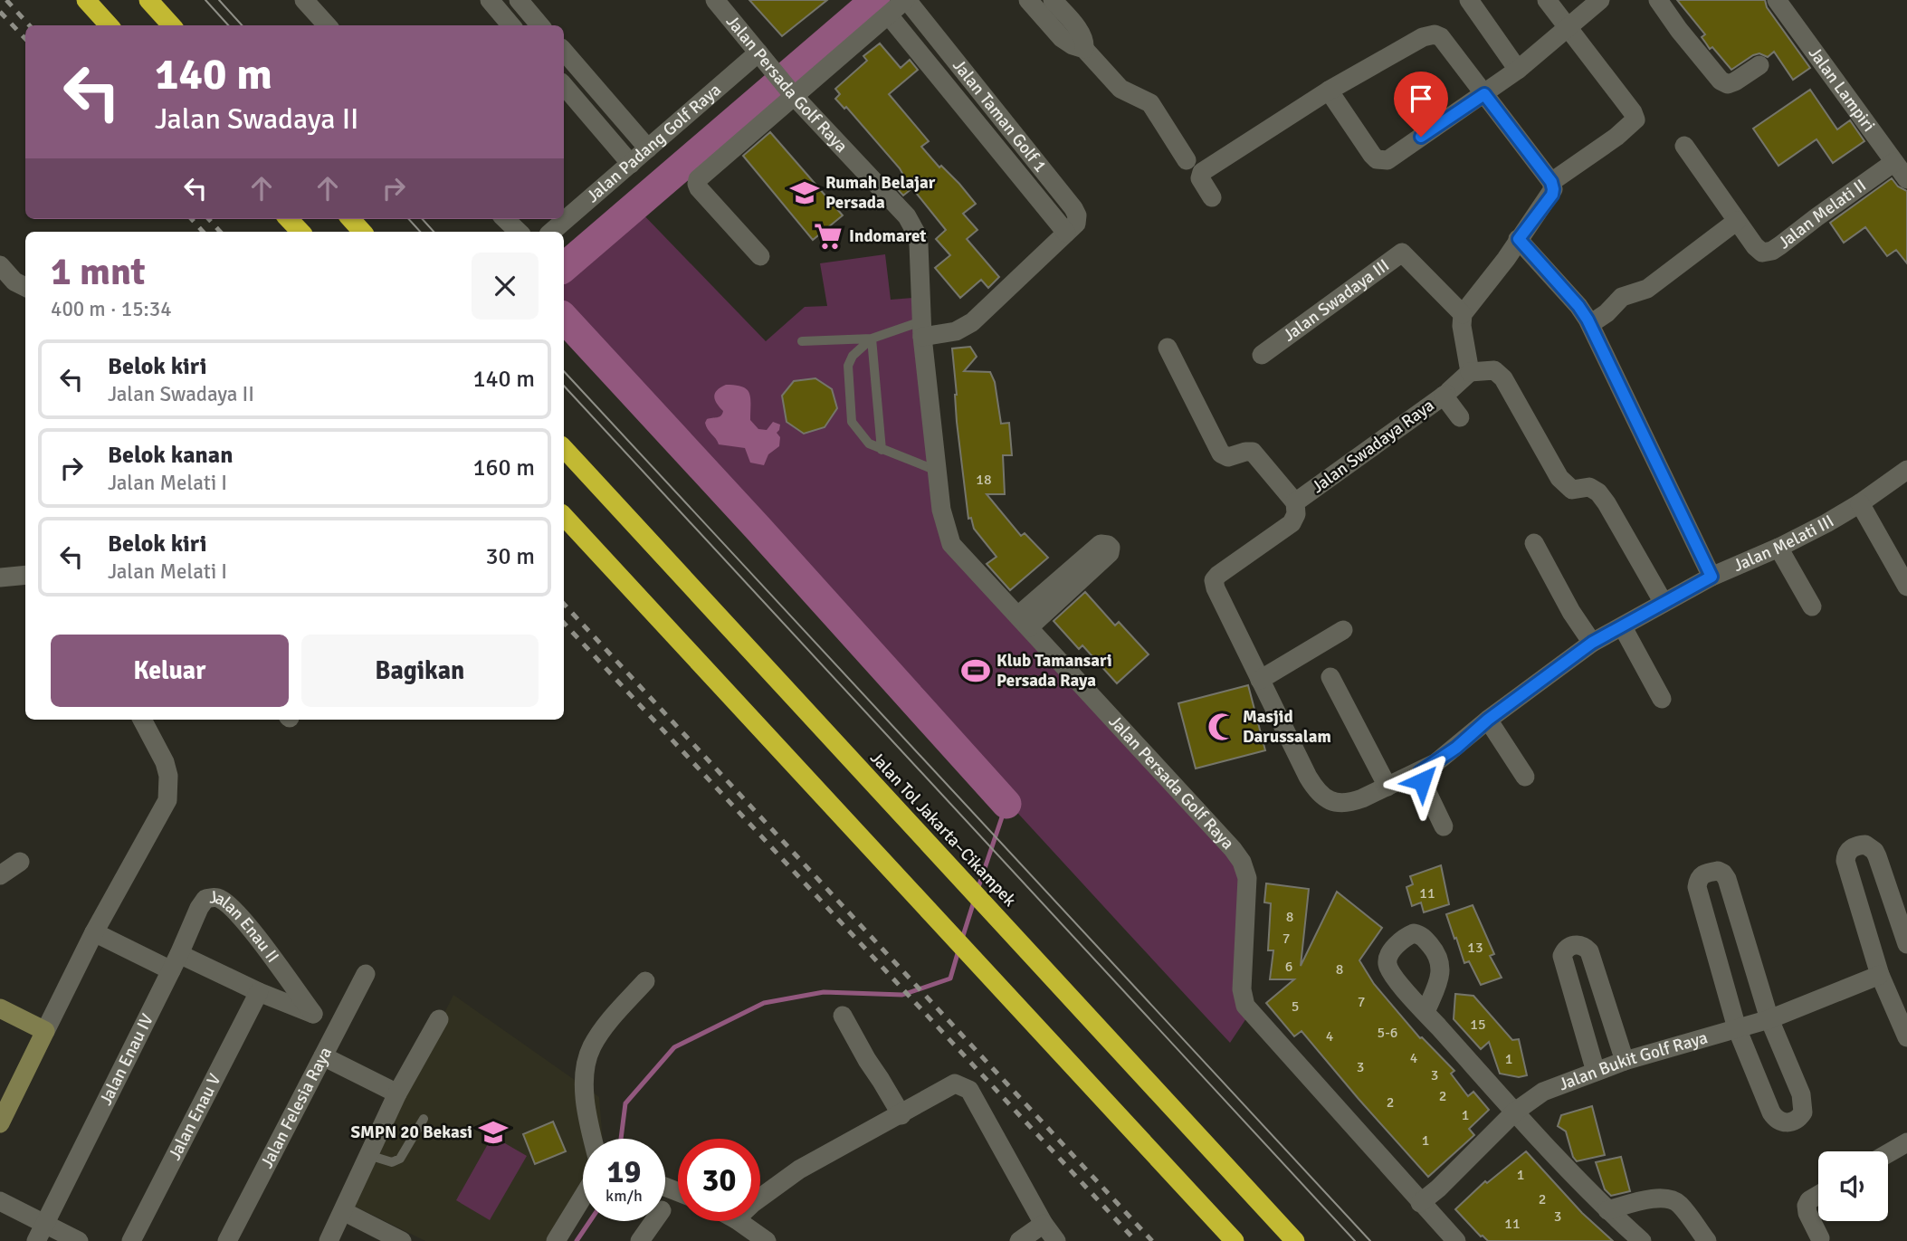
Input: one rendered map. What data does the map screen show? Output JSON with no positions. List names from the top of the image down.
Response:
{
  "streets": {
    "highway": ["Jalan Tol Jakarta–Cikampek"],
    "street": [
      "Jalan Persada Golf Raya",
      "Jalan Lampiri",
      "Jalan Taman Golf 1",
      "Jalan Padang Golf Raya",
      "Jalan Melati II",
      "Jalan Swadaya III",
      "Jalan Swadaya Raya",
      "Jalan Melati III",
      "Jalan Enau II",
      "Jalan Enau IV",
      "Jalan Bukit Golf Raya",
      "Jalan Felesia Raya",
      "Jalan Enau V"
    ]
  },
  "crossings": [
    ["Jalan Persada Golf Raya", "Jalan Padang Golf Raya"],
    ["Jalan Persada Golf Raya", "Jalan Bukit Golf Raya"],
    ["Jalan Lampiri", "Jalan Melati II"],
    ["Jalan Swadaya Raya", "Jalan Melati III"],
    ["Jalan Enau II", "Jalan Enau IV"]
  ],
  "places": {
    "school or university": ["Rumah Belajar Persada", "SMPN 20 Bekasi"],
    "supermarket": ["Indomaret"],
    "sports": ["Klub Tamansari Persada Raya"],
    "mosque": ["Masjid Darussalam"]
  },
  "house_numbers": [
    "18",
    "11",
    "8",
    "7",
    "13",
    "6",
    "8",
    "7",
    "5",
    "15",
    "5-6",
    "4",
    "4",
    "1",
    "3",
    "3",
    "2",
    "2",
    "1",
    "1",
    "1",
    "2",
    "3",
    "11"
  ],
  "page": {
    "turn": ["140 m", "Jalan Swadaya II"],
    "heading": ["1 mnt", "400 m · 15:34"],
    "list": [
      {
        "name": "Belok kiri",
        "note": "Jalan Swadaya II",
        "value": "140 m"
      },
      {
        "name": "Belok kanan",
        "note": "Jalan Melati I",
        "value": "160 m"
      },
      {
        "name": "Belok kiri",
        "note": "Jalan Melati I",
        "value": "30 m"
      }
    ],
    "buttons": ["Keluar", "Bagikan"],
    "speed": "19 km/h",
    "limit": "30"
  }
}
